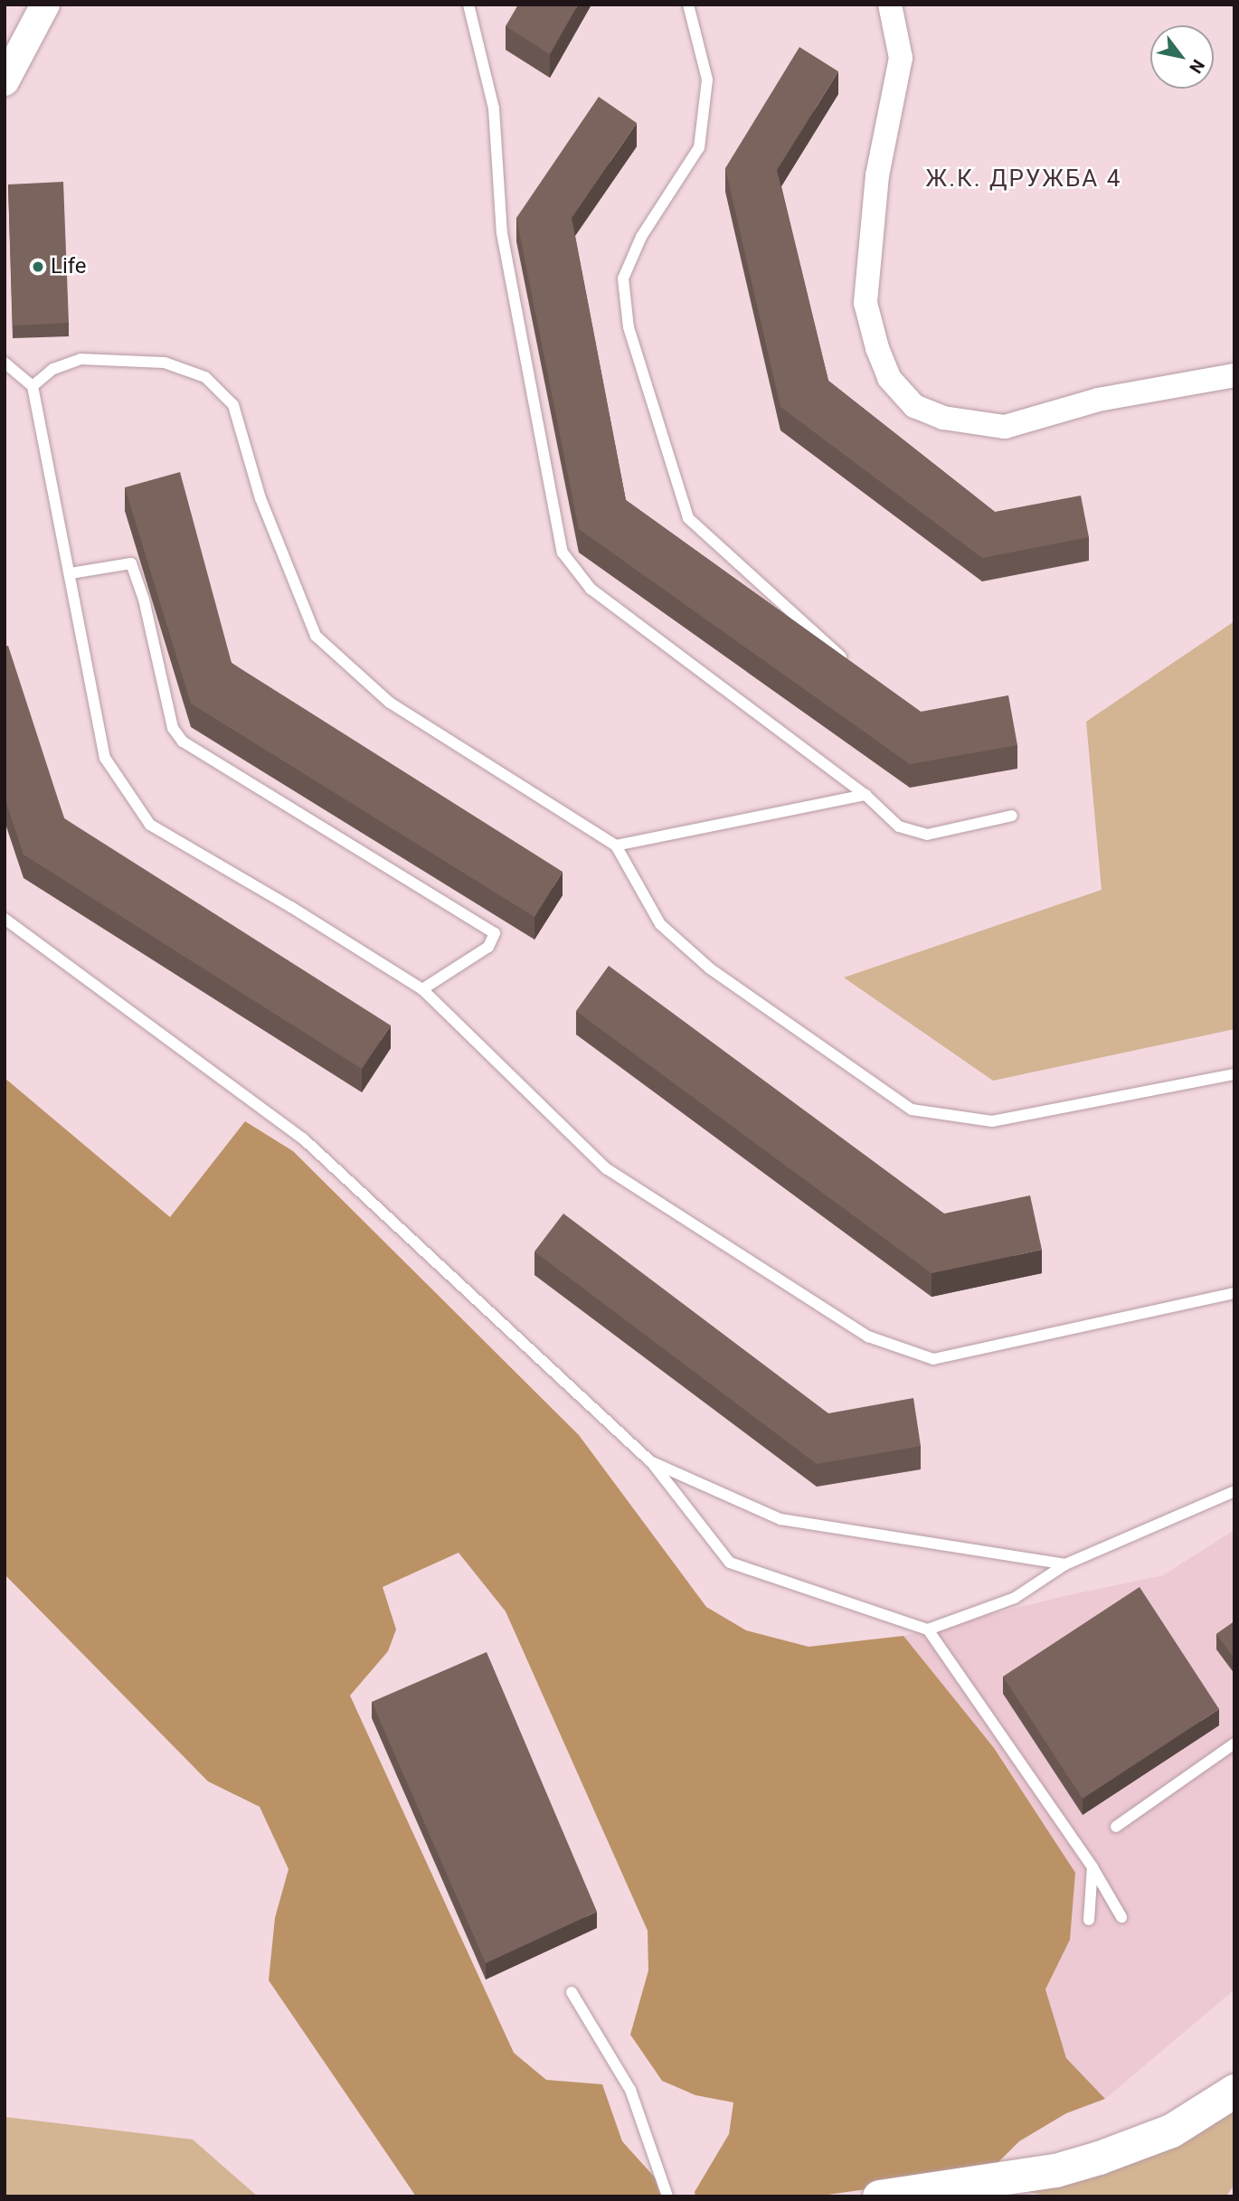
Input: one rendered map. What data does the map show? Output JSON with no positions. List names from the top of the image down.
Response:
{
  "districts": ["Ж.К. ДРУЖБА 4"],
  "places": ["Life"],
  "north": "bottom right"
}
